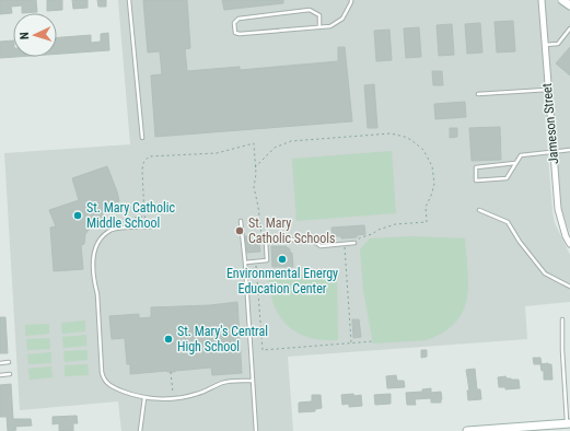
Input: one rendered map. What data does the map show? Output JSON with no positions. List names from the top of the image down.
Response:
{
  "streets": {
    "street": ["Jameson Street"]
  },
  "places": [
    "St. Mary Catholic Middle School",
    "St. Mary Catholic Schools",
    "Environmental Energy Education Center",
    "St. Mary's Central High School"
  ],
  "north": "left"
}
